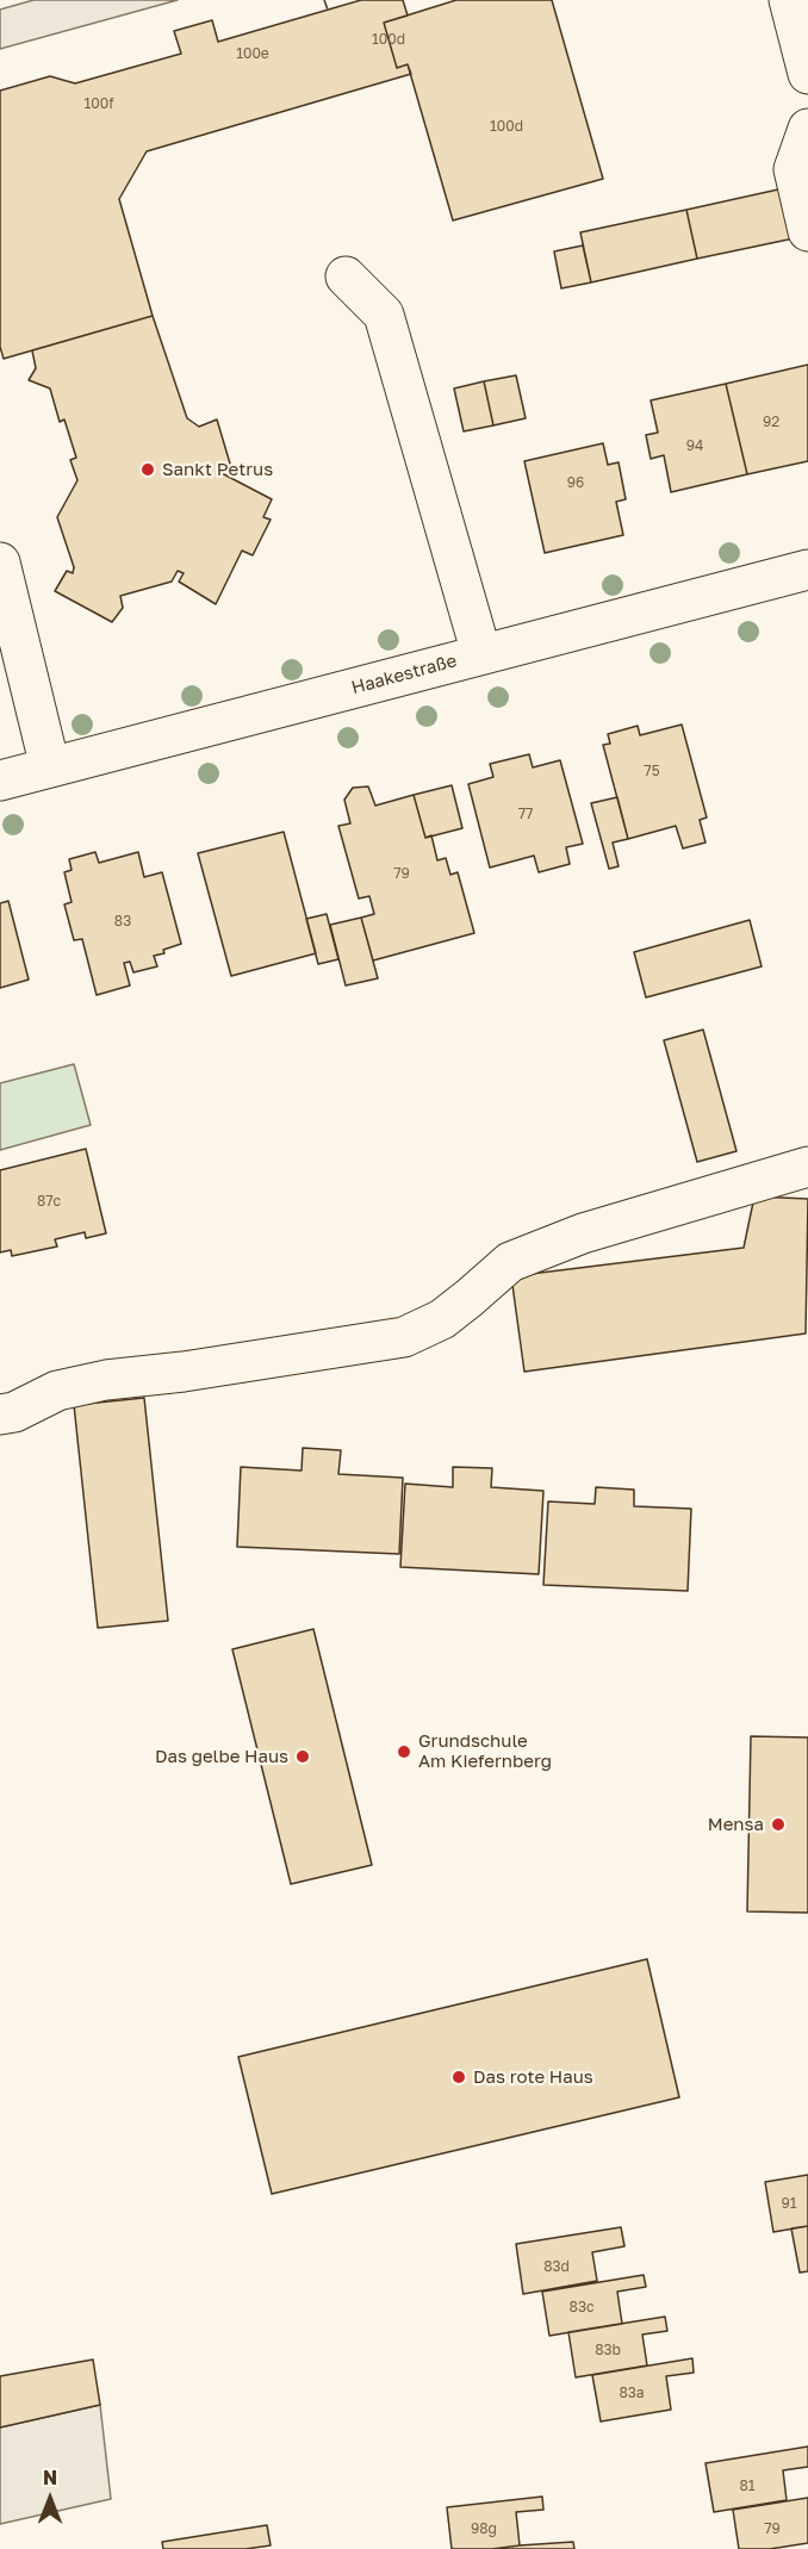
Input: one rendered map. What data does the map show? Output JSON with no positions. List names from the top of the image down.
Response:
{
  "streets": {
    "street": ["Haakestraße"]
  },
  "places": [
    "Sankt Petrus",
    "Grundschule Am Kiefernberg",
    "Das gelbe Haus",
    "Mensa",
    "Das rote Haus"
  ],
  "house_numbers": [
    "100d",
    "100e",
    "100f",
    "100d",
    "92",
    "94",
    "96",
    "75",
    "77",
    "79",
    "83",
    "87c",
    "91",
    "83d",
    "83c",
    "83b",
    "83a",
    "81",
    "98g",
    "79"
  ],
  "north": "top"
}
